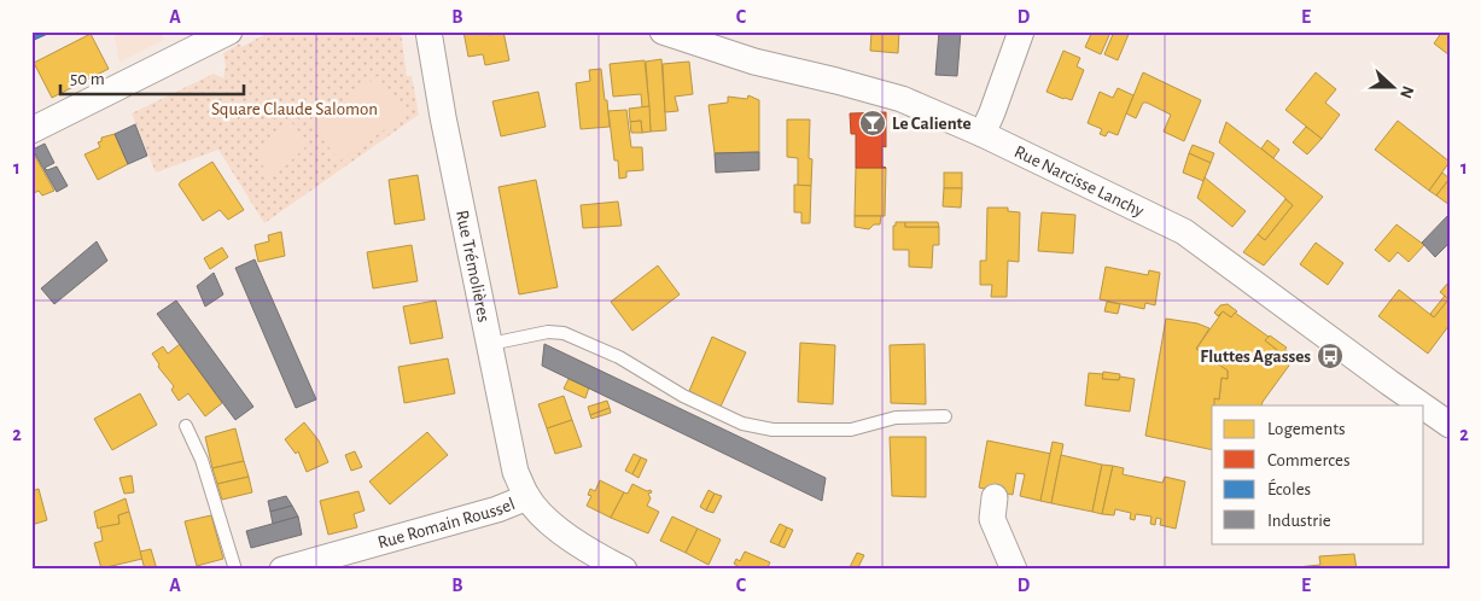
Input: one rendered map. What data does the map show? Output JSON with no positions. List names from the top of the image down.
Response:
{
  "streets": {
    "street": ["Rue Narcisse Lanchy", "Rue Trémolières", "Rue Romain Roussel"]
  },
  "crossings": [
    ["Rue Trémolières", "Rue Romain Roussel"]
  ],
  "parks": ["Square Claude Salomon"],
  "places": {
    "bar": ["Le Caliente"],
    "bus stop": ["Fluttes Agasses"]
  },
  "legend": [
    "Logements",
    "Commerces",
    "Écoles",
    "Industrie"
  ],
  "scale_bar": "50 m",
  "north": "right",
  "grid": {
    "columns": [
      "A",
      "B",
      "C",
      "D",
      "E"
    ],
    "rows": ["1", "2"]
  }
}
